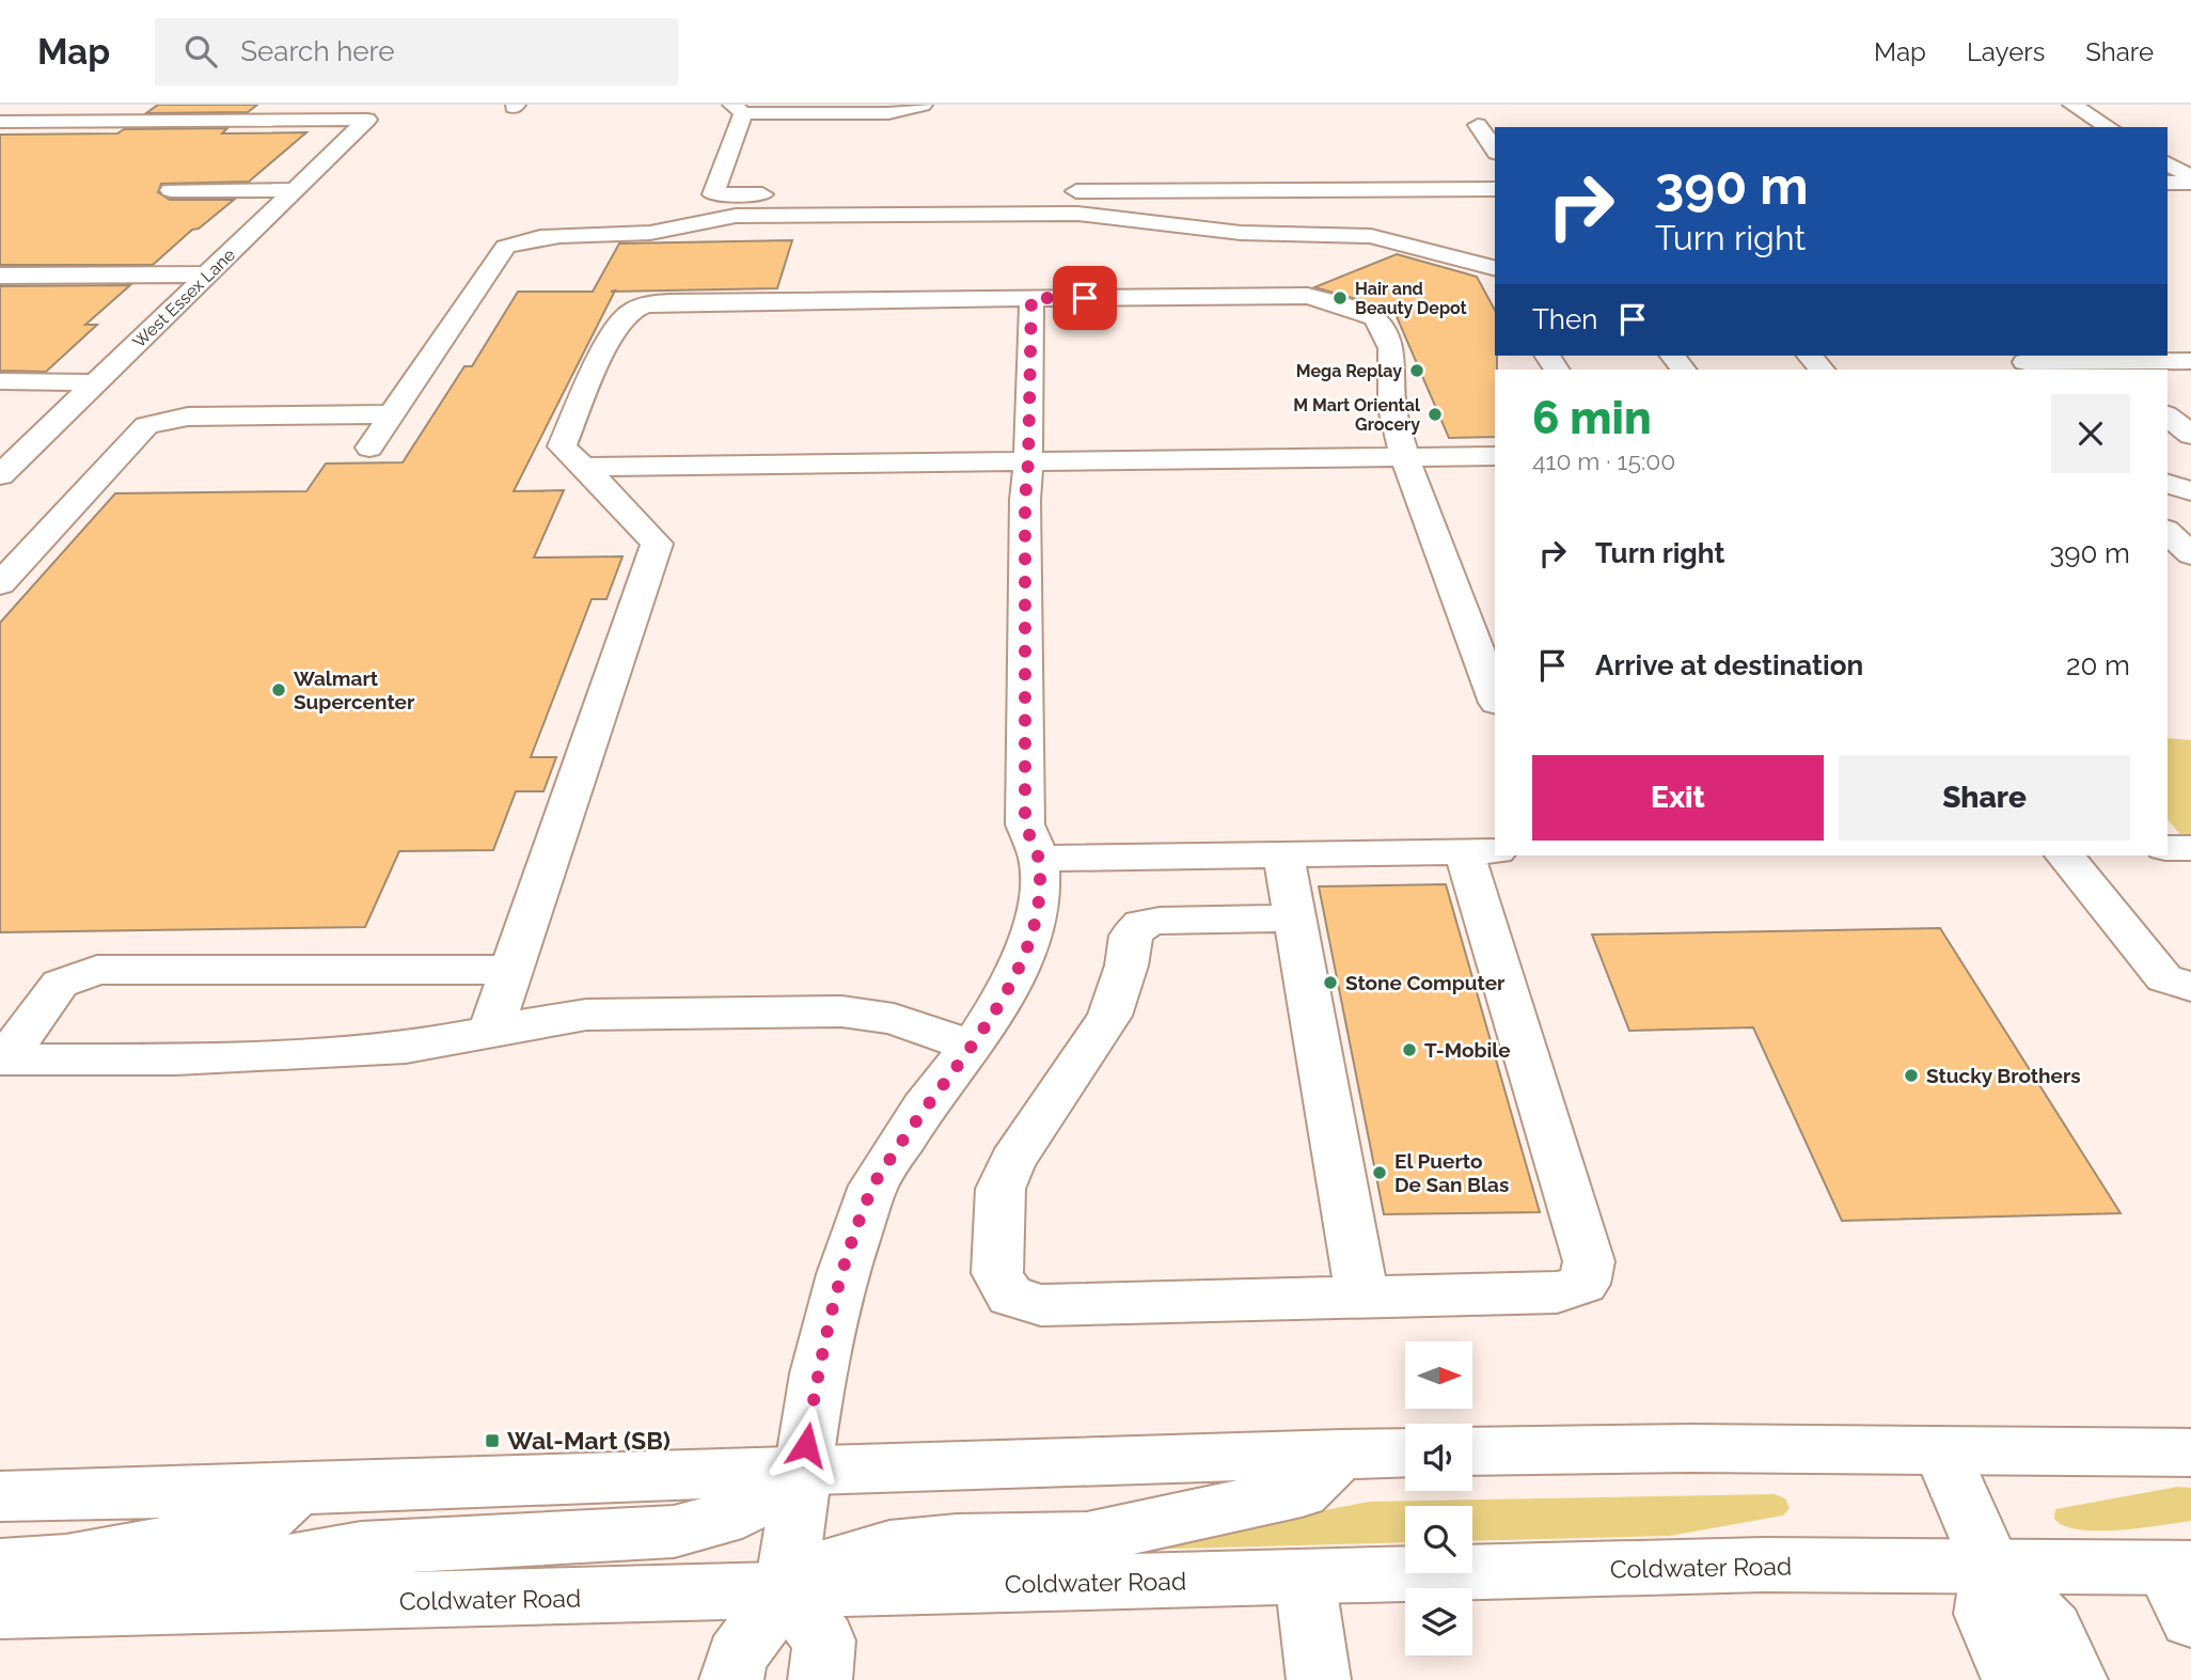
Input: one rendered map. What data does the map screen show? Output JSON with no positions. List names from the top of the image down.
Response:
{
  "streets": {
    "main road": ["West Essex Lane", "Coldwater Road"]
  },
  "places": {
    "other": [
      "Hair and Beauty Depot",
      "Mega Replay",
      "M Mart Oriental Grocery",
      "Walmart Supercenter",
      "Stone Computer",
      "T-Mobile",
      "Stucky Brothers",
      "El Puerto De San Blas"
    ],
    "transit": ["Wal-Mart (SB)"]
  },
  "north": "right",
  "page": {
    "header": "Map",
    "search": "Search here",
    "nav": ["Map", "Layers", "Share"],
    "turn": ["390 m", "Turn right"],
    "then": "Then",
    "heading": ["6 min", "410 m · 15:00"],
    "list": [
      {
        "name": "Turn right",
        "value": "390 m"
      },
      {
        "name": "Arrive at destination",
        "value": "20 m"
      }
    ],
    "buttons": ["Exit", "Share"]
  }
}
